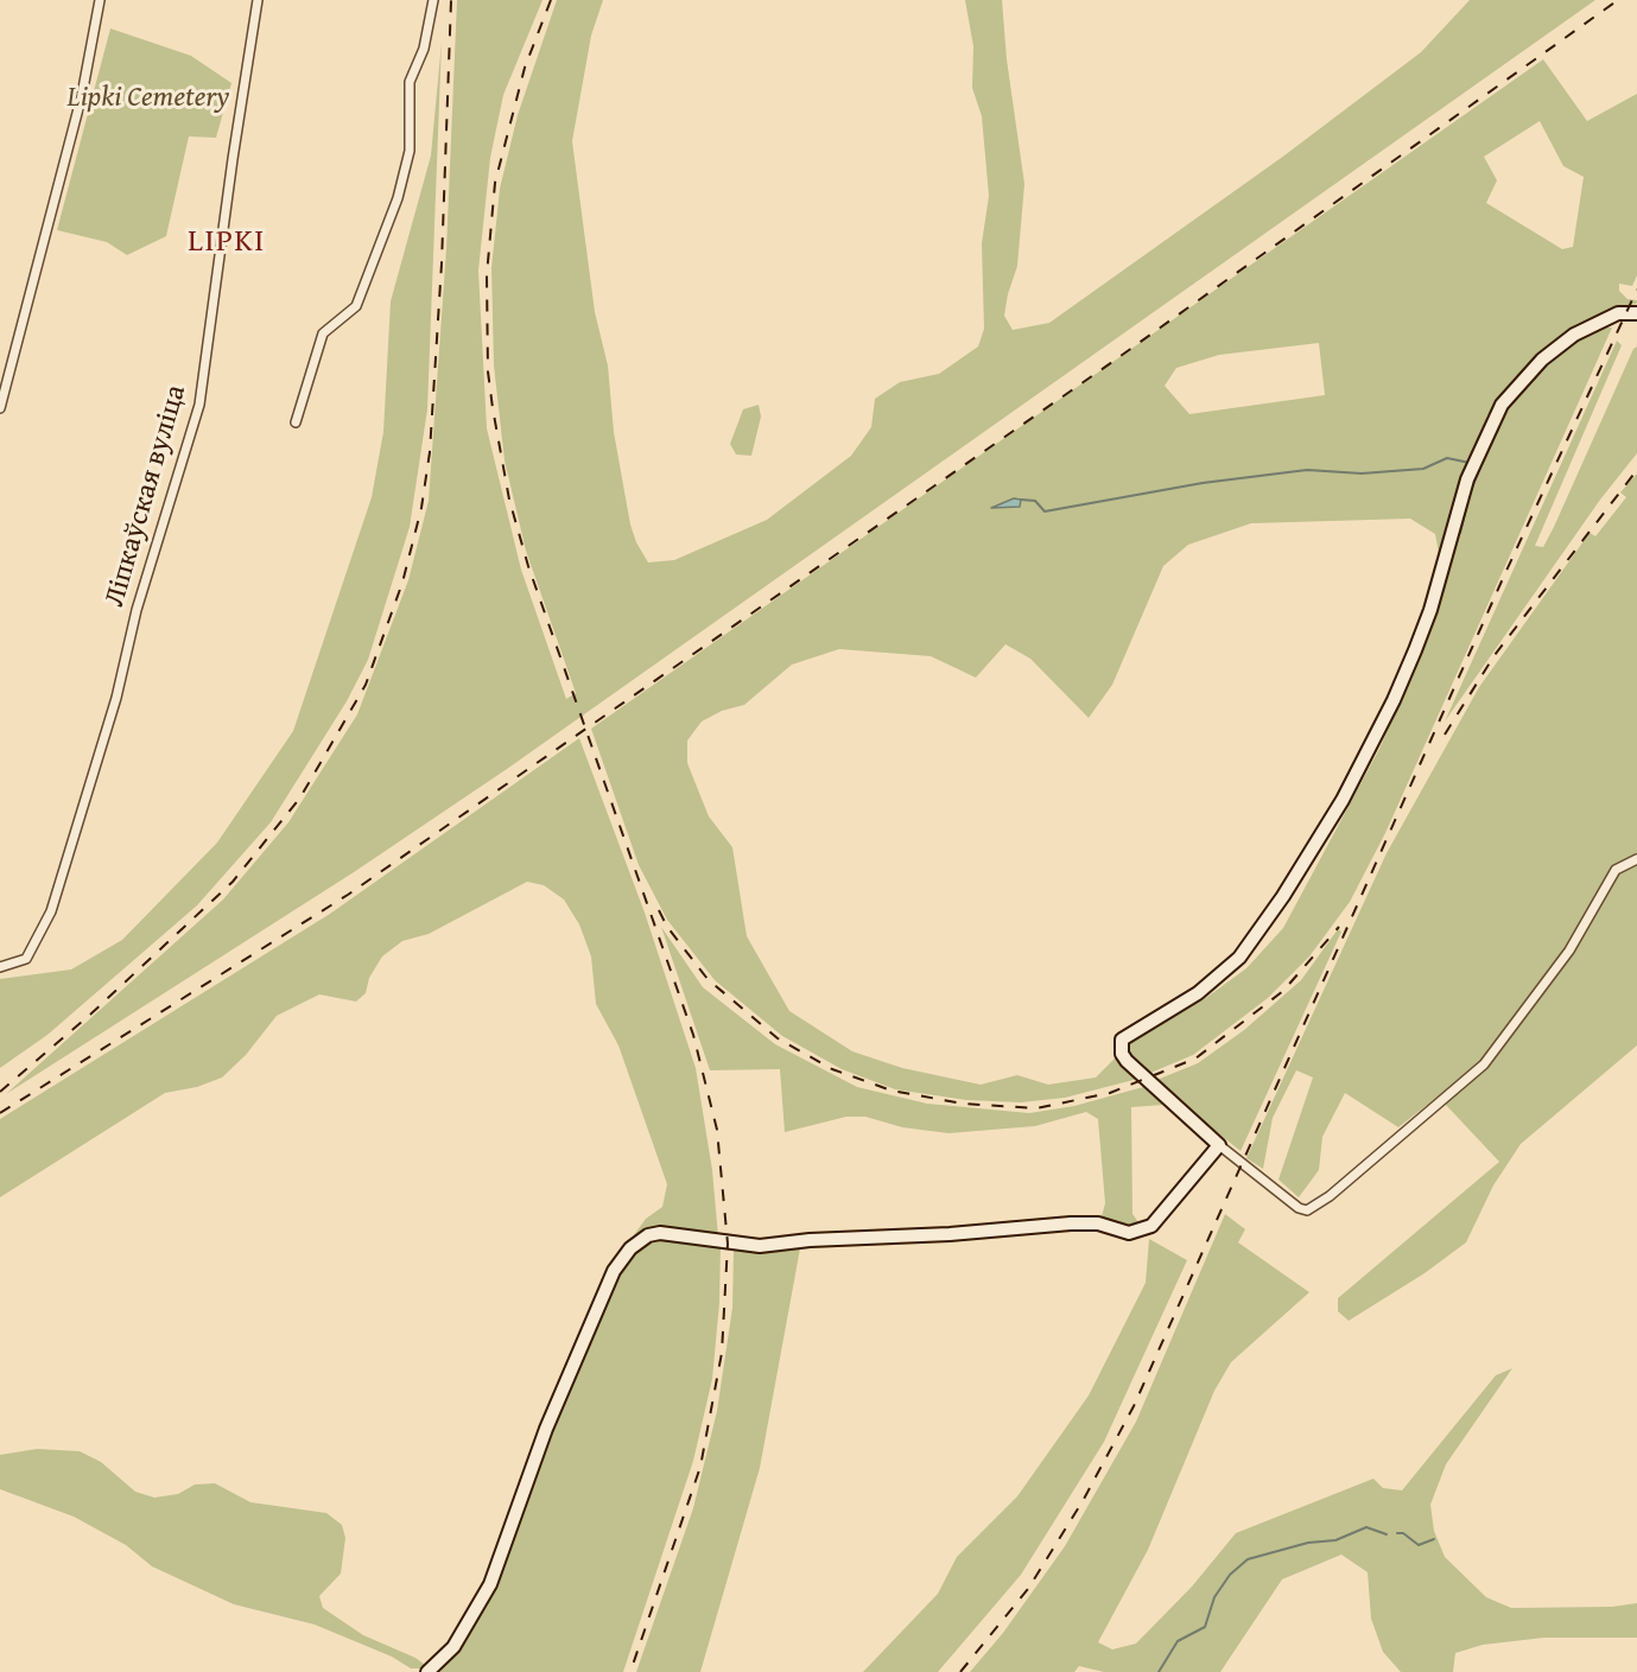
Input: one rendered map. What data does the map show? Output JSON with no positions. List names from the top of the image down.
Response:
{
  "streets": {
    "street": ["Ліпкаўская вуліца"]
  },
  "districts": ["LIPKI"],
  "parks": ["Lipki Cemetery"]
}
